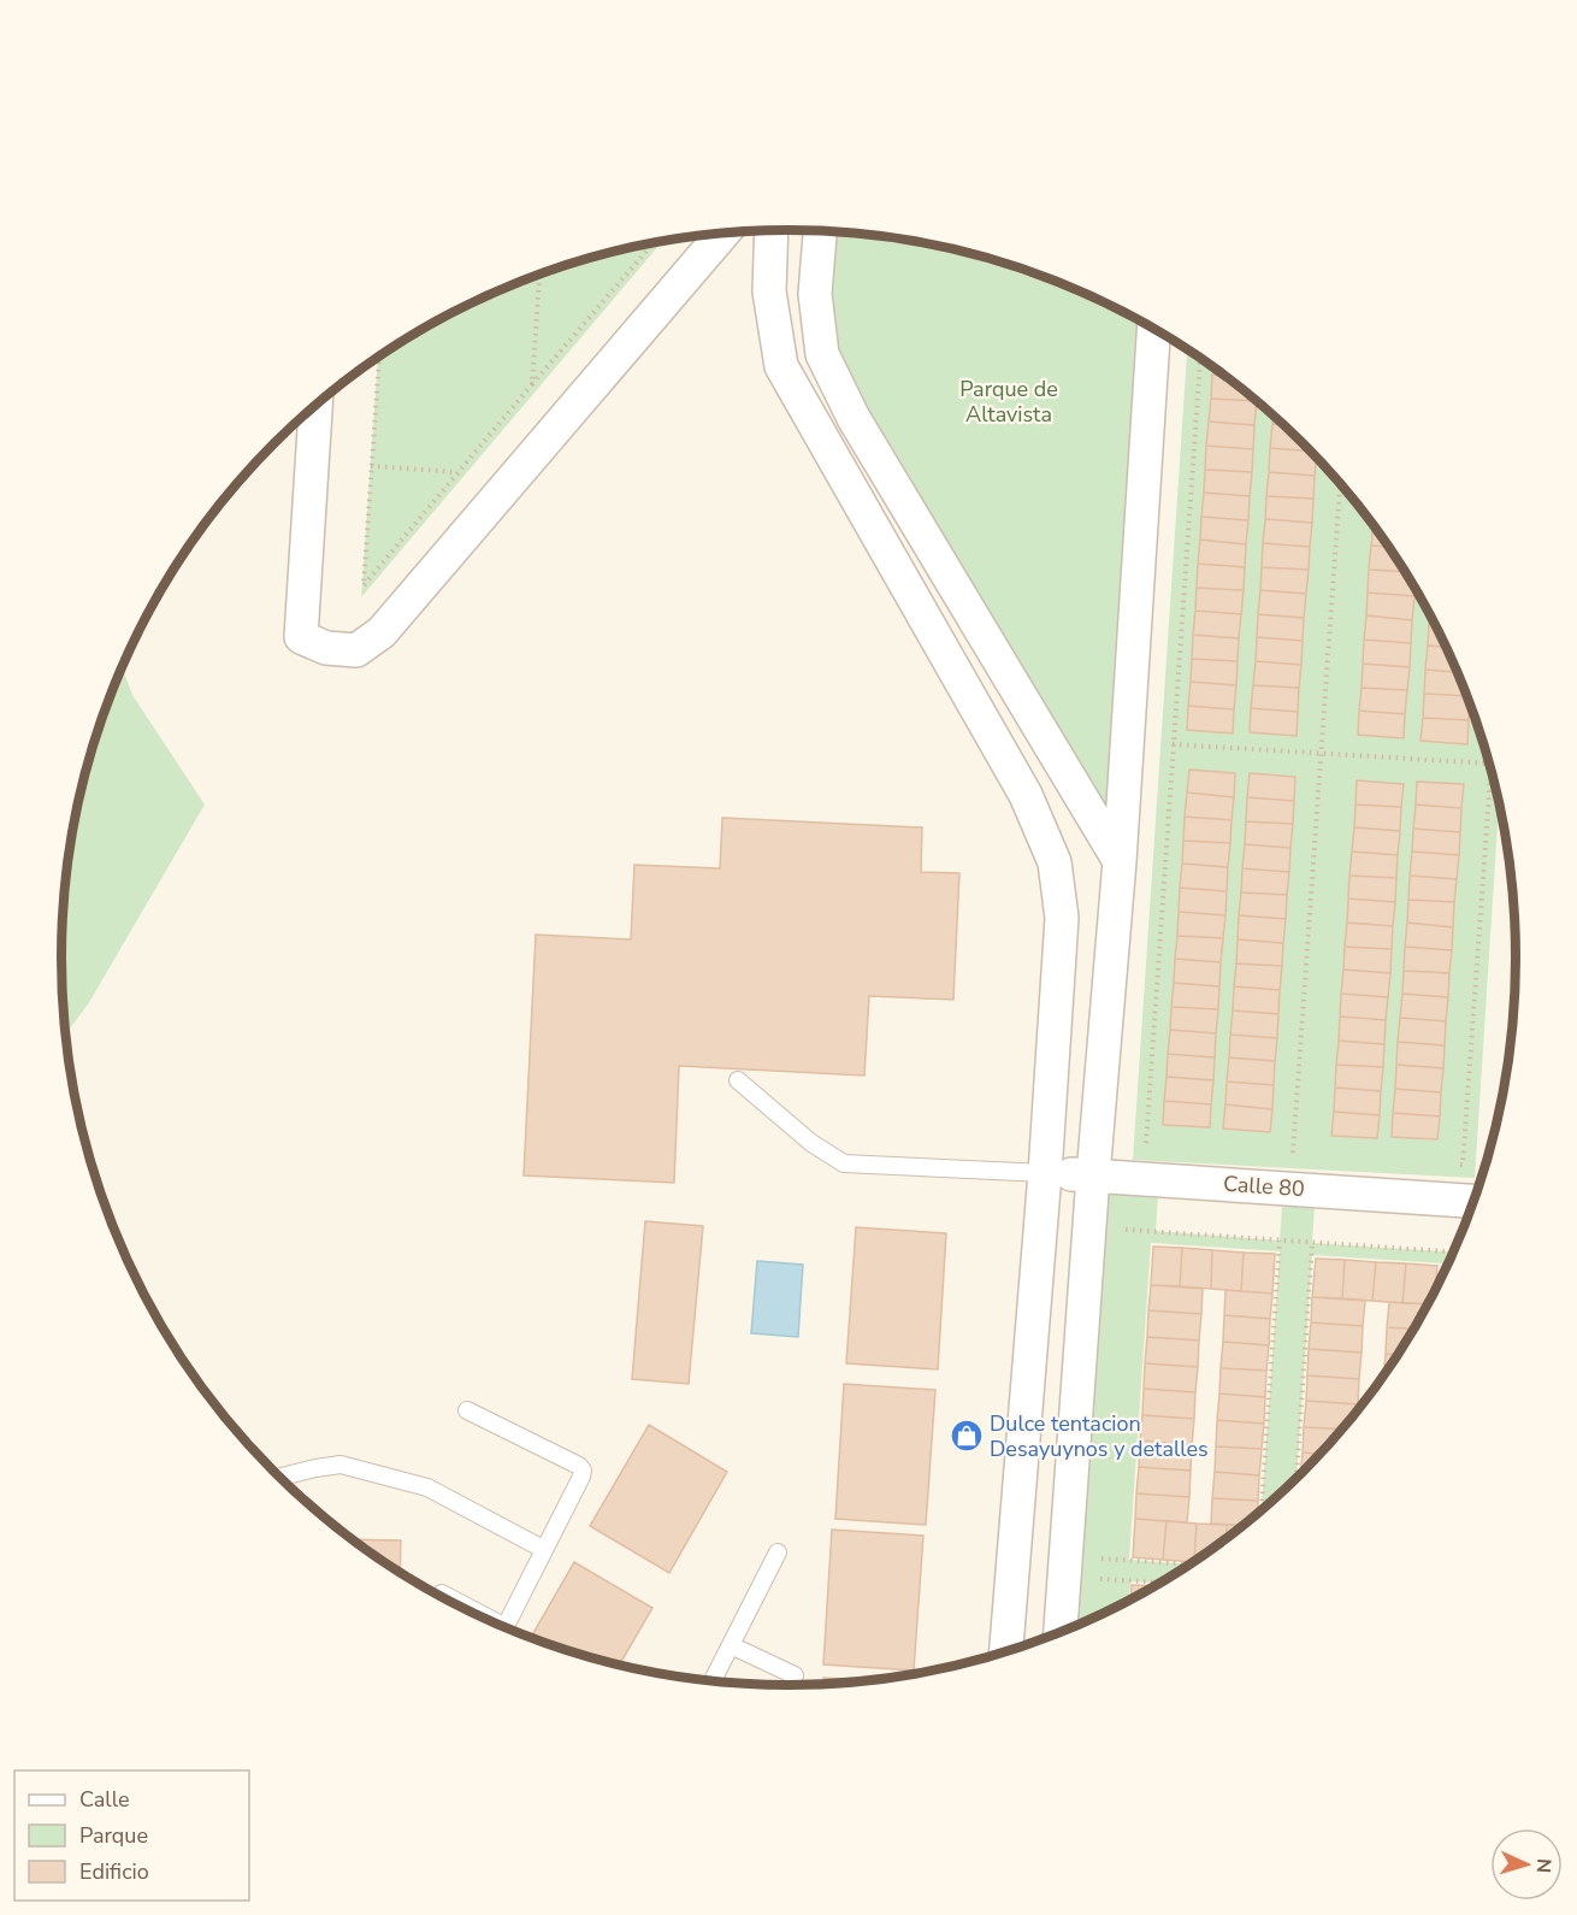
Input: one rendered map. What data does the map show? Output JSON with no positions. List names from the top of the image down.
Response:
{
  "streets": {
    "street": ["Calle 80"]
  },
  "parks": ["Parque de Altavista"],
  "places": {
    "shop": ["Dulce tentacion Desayuynos y detalles"]
  },
  "legend": ["Calle", "Parque", "Edificio"],
  "north": "right"
}
